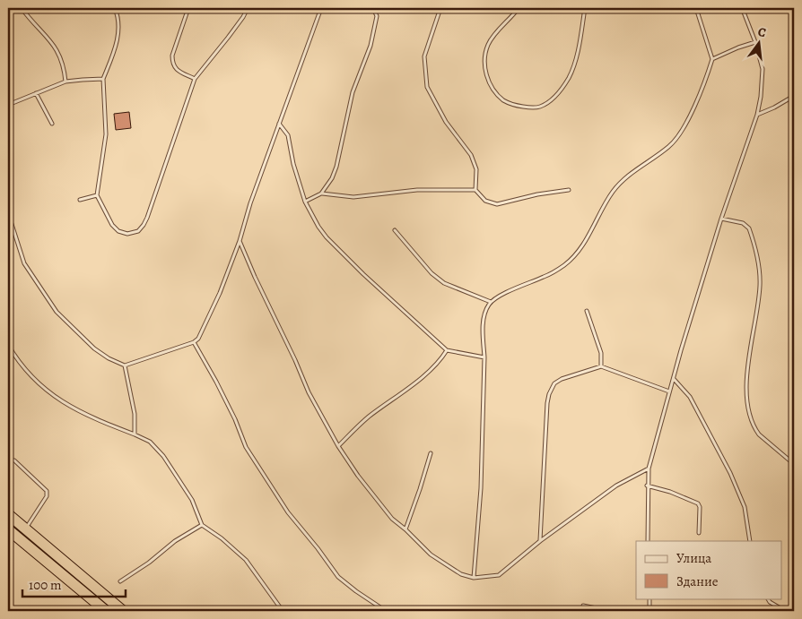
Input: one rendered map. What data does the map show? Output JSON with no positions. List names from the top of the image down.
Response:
{
  "legend": ["Улица", "Здание"],
  "scale_bar": "100 m",
  "north": "top"
}
